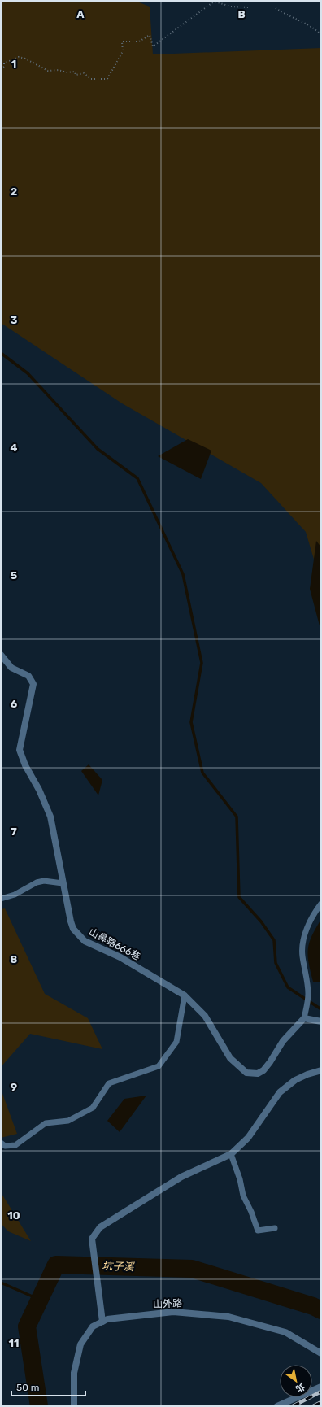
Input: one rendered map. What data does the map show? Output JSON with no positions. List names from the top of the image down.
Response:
{
  "streets": {
    "street": ["山鼻路666巷", "山外路"]
  },
  "water": ["坑子溪"],
  "scale_bar": "50 m",
  "north": "bottom right",
  "grid": {
    "columns": ["A", "B"],
    "rows": [
      "1",
      "2",
      "3",
      "4",
      "5",
      "6",
      "7",
      "8",
      "9",
      "10",
      "11"
    ]
  }
}
